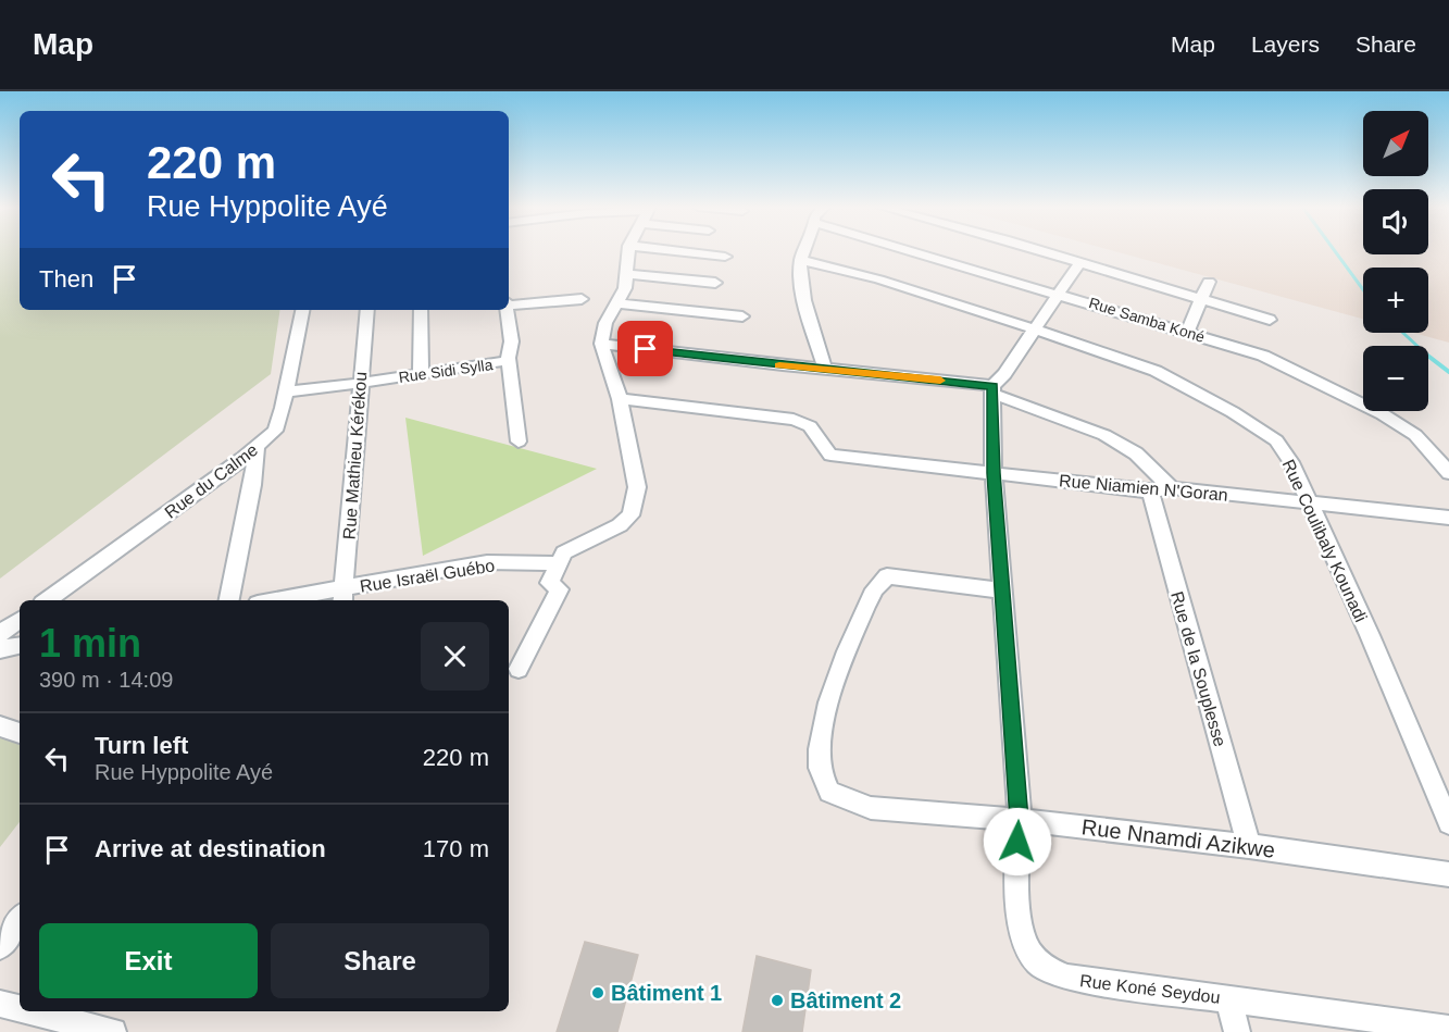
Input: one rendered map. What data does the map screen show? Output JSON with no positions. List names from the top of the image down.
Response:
{
  "streets": {
    "street": [
      "Rue Samba Koné",
      "Rue Sidi Sylla",
      "Rue Mathieu Kérékou",
      "Rue du Calme",
      "Rue Niamien N'Goran",
      "Rue Coulibaly Kounadi",
      "Rue Israël Guébo",
      "Rue de la Souplesse",
      "Rue Nnamdi Azikwe",
      "Rue Koné Seydou"
    ]
  },
  "crossings": [
    ["Rue Sidi Sylla", "Rue Mathieu Kérékou"],
    ["Rue Sidi Sylla", "Rue du Calme"],
    ["Rue Mathieu Kérékou", "Rue Israël Guébo"],
    ["Rue Niamien N'Goran", "Rue Coulibaly Kounadi"],
    ["Rue Niamien N'Goran", "Rue de la Souplesse"],
    ["Rue Niamien N'Goran", "Rue Koné Seydou"],
    ["Rue de la Souplesse", "Rue Nnamdi Azikwe"],
    ["Rue Nnamdi Azikwe", "Rue Koné Seydou"]
  ],
  "places": ["Bâtiment 1", "Bâtiment 2"],
  "north": "top right",
  "page": {
    "header": "Map",
    "nav": ["Map", "Layers", "Share"],
    "map_buttons": ["+", "−"],
    "turn": ["220 m", "Rue Hyppolite Ayé"],
    "then": "Then",
    "heading": ["1 min", "390 m · 14:09"],
    "list": [
      {
        "name": "Turn left",
        "note": "Rue Hyppolite Ayé",
        "value": "220 m"
      },
      {
        "name": "Arrive at destination",
        "value": "170 m"
      }
    ],
    "buttons": ["Exit", "Share"]
  }
}
